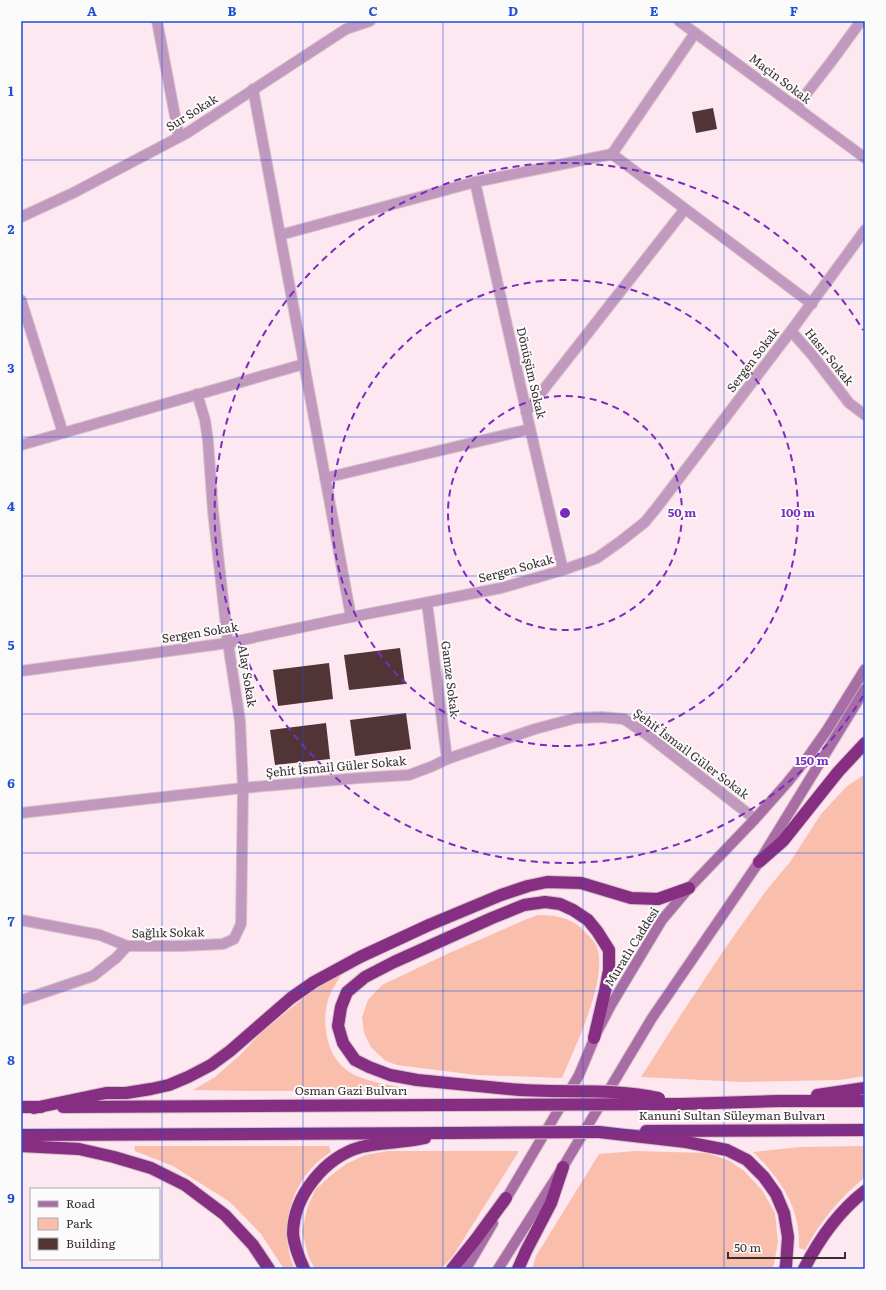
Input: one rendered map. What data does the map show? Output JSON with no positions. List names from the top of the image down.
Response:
{
  "streets": {
    "highway": ["Osman Gazi Bulvarı", "Kanuni Sultan Süleyman Bulvarı"],
    "main road": ["Muratlı Caddesi"],
    "street": [
      "Maçin Sokak",
      "Sur Sokak",
      "Hasır Sokak",
      "Sergen Sokak",
      "Dönüşüm Sokak",
      "Alay Sokak",
      "Gamze Sokak",
      "Şehit İsmail Güler Sokak",
      "Sağlık Sokak"
    ]
  },
  "crossings": [
    ["Hasır Sokak", "Sergen Sokak"],
    ["Sergen Sokak", "Dönüşüm Sokak"],
    ["Sergen Sokak", "Alay Sokak"],
    ["Sergen Sokak", "Gamze Sokak"],
    ["Alay Sokak", "Şehit İsmail Güler Sokak"],
    ["Alay Sokak", "Sağlık Sokak"],
    ["Gamze Sokak", "Şehit İsmail Güler Sokak"],
    ["Şehit İsmail Güler Sokak", "Muratlı Caddesi"],
    ["Osman Gazi Bulvarı", "Kanuni Sultan Süleyman Bulvarı"]
  ],
  "legend": ["Road", "Park", "Building"],
  "scale_bar": "50 m",
  "grid": {
    "columns": [
      "A",
      "B",
      "C",
      "D",
      "E",
      "F"
    ],
    "rows": [
      "1",
      "2",
      "3",
      "4",
      "5",
      "6",
      "7",
      "8",
      "9"
    ]
  },
  "rings": ["50 m", "100 m", "150 m"]
}
